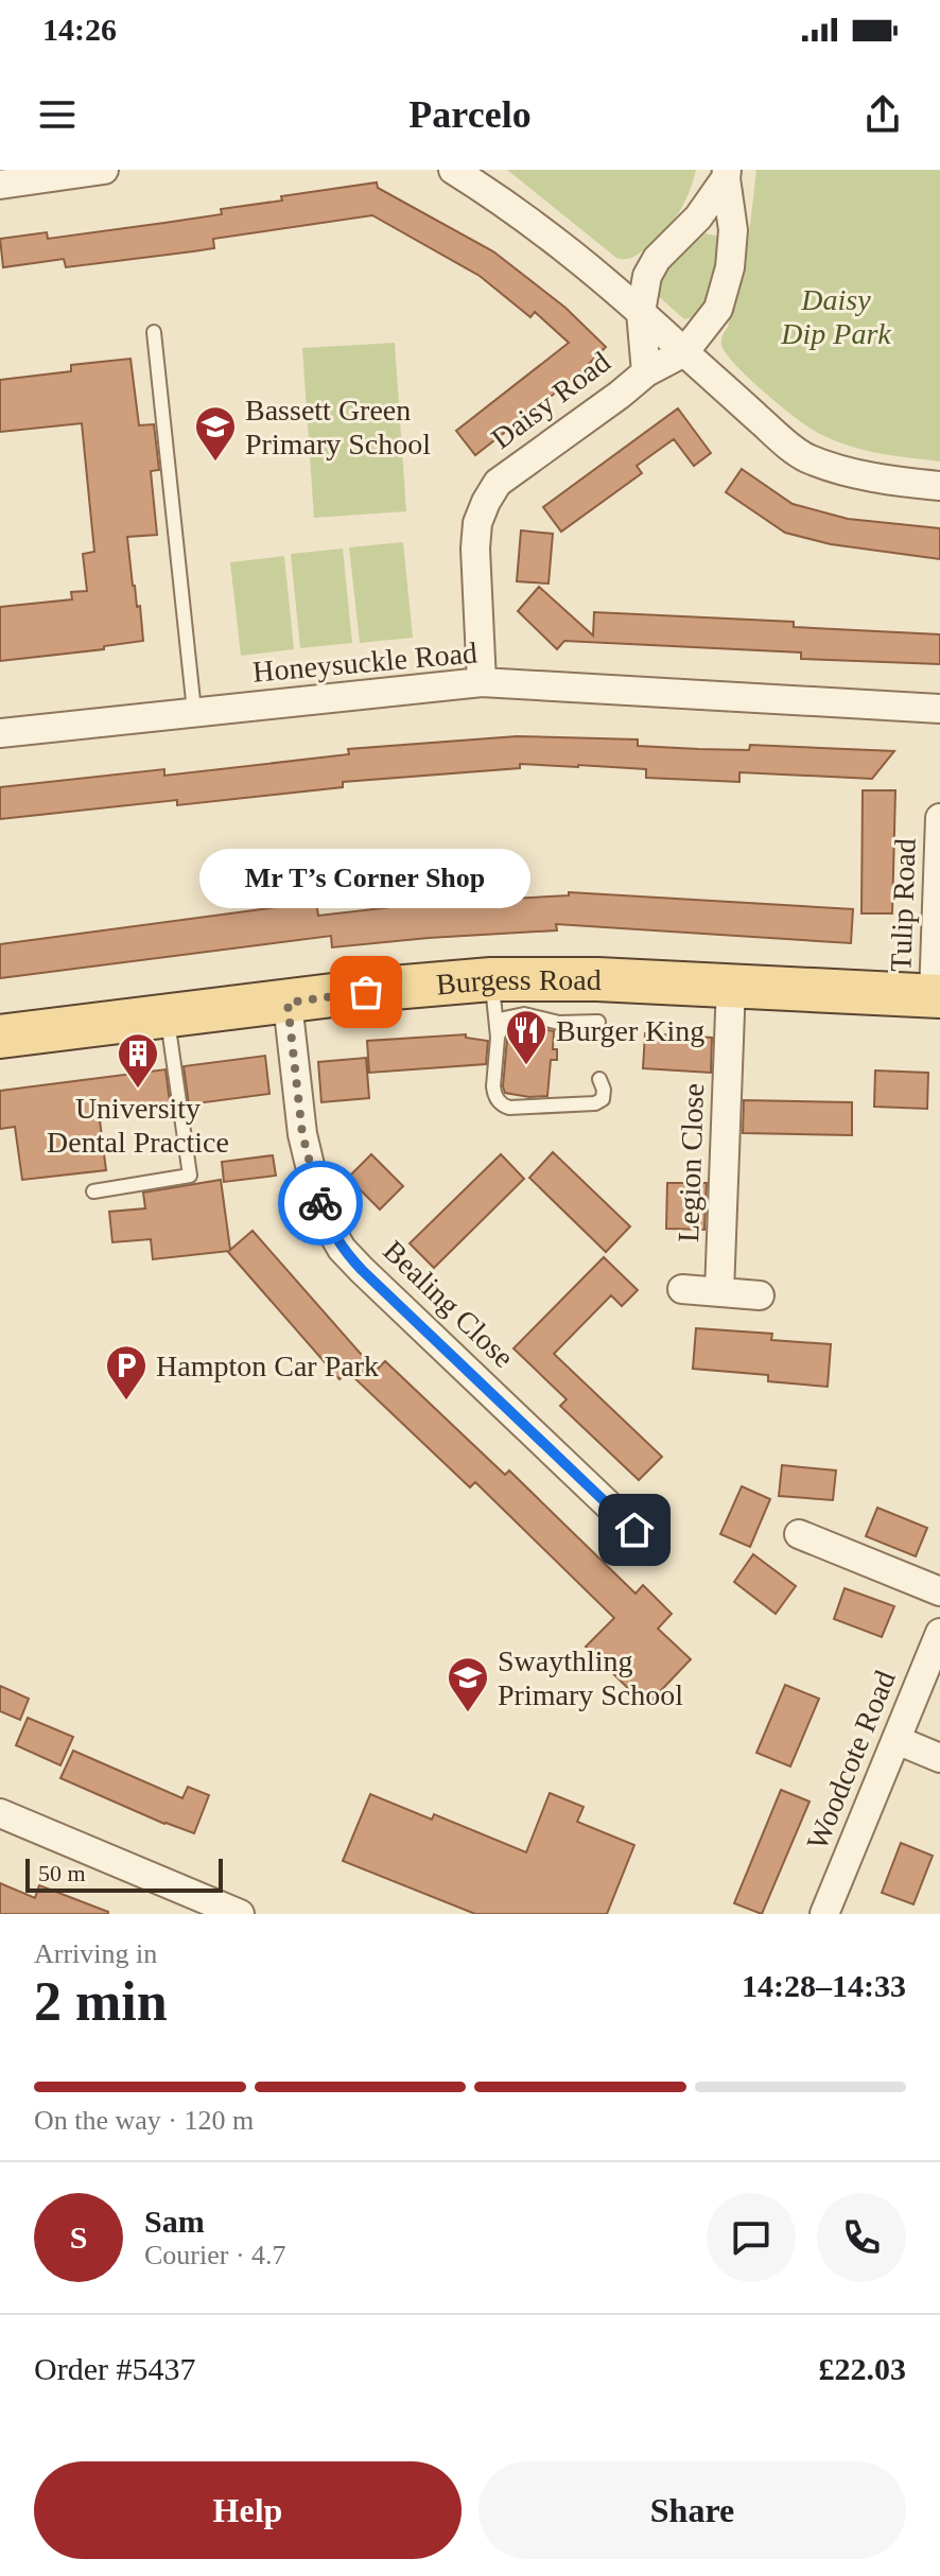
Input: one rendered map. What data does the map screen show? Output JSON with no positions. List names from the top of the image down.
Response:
{
  "streets": {
    "main road": ["Burgess Road"],
    "street": [
      "Daisy Road",
      "Honeysuckle Road",
      "Tulip Road",
      "Legion Close",
      "Bealing Close",
      "Woodcote Road"
    ]
  },
  "crossings": [
    ["Daisy Road", "Honeysuckle Road"],
    ["Tulip Road", "Burgess Road"],
    ["Burgess Road", "Legion Close"],
    ["Burgess Road", "Bealing Close"]
  ],
  "parks": ["Daisy Dip Park"],
  "places": {
    "school or university": ["Bassett Green Primary School", "Swaythling Primary School"],
    "other": ["Mr T’s Corner Shop"],
    "restaurant": ["Burger King"],
    "building": ["University Dental Practice"],
    "parking": ["Hampton Car Park"]
  },
  "scale_bar": "50 m",
  "page": {
    "status": "14:26",
    "header": "Parcelo",
    "bubble": "Mr T’s Corner Shop",
    "scale": "50 m",
    "heading": ["2 min", "Arriving in", "14:28–14:33"],
    "panel": [
      "Sam",
      "Courier · 4.7",
      "Order #5437",
      "£22.03"
    ],
    "bar": "On the way · 120 m",
    "round": "S",
    "buttons": ["Help", "Share"]
  }
}
